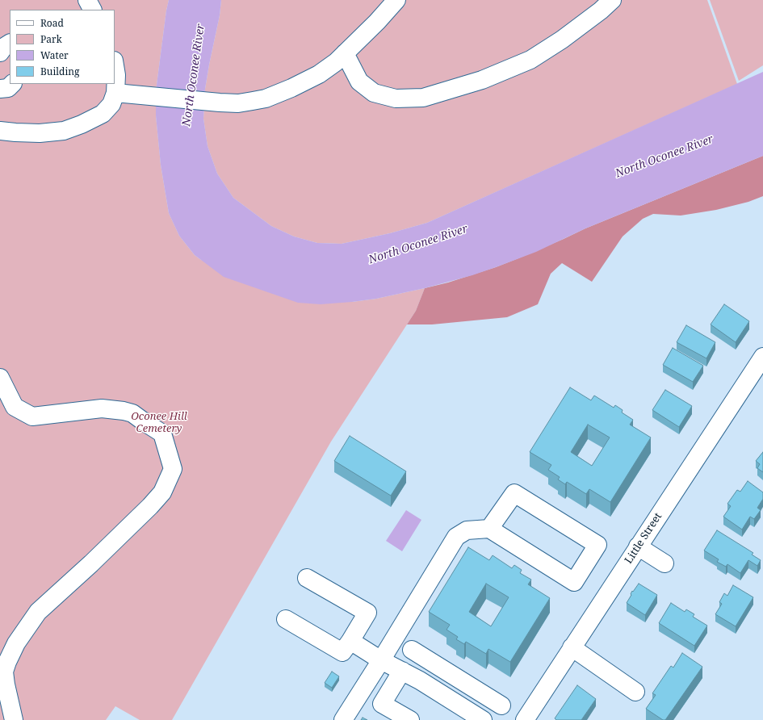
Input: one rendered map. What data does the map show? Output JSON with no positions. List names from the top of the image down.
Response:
{
  "streets": {
    "street": ["Little Street"]
  },
  "water": ["North Oconee River"],
  "parks": ["Oconee Hill Cemetery"],
  "legend": [
    "Road",
    "Park",
    "Water",
    "Building"
  ]
}
